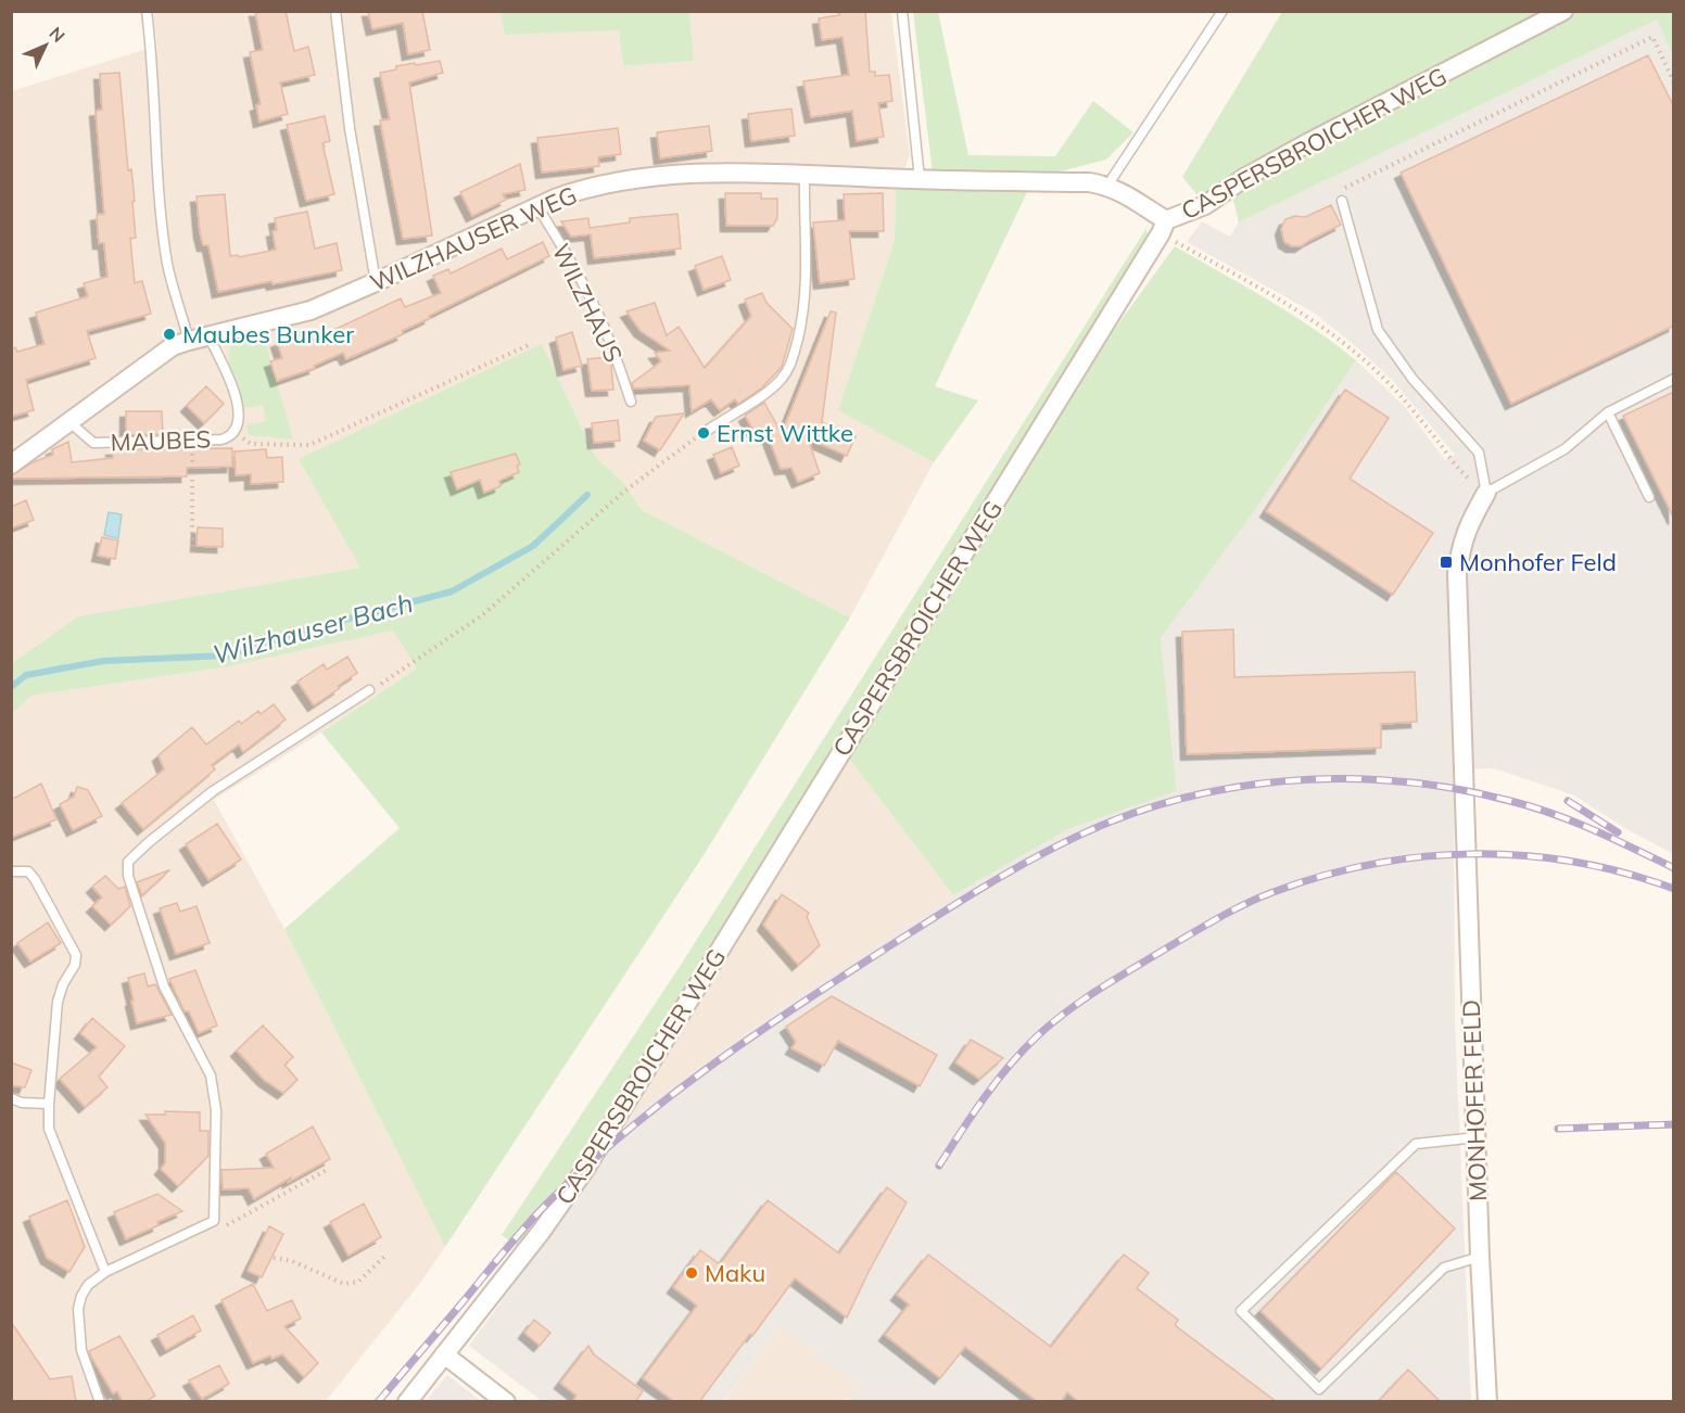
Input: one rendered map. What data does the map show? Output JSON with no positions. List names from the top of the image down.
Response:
{
  "streets": {
    "street": ["CASPERSBROICHER WEG", "WILZHAUSER WEG", "MONHOFER FELD"],
    "lane": ["WILZHAUS", "MAUBES"]
  },
  "crossings": [
    ["CASPERSBROICHER WEG", "WILZHAUSER WEG"],
    ["WILZHAUSER WEG", "WILZHAUS"],
    ["WILZHAUSER WEG", "MAUBES"]
  ],
  "water": ["Wilzhauser Bach"],
  "places": {
    "other": ["Maubes Bunker", "Ernst Wittke", "Maku"],
    "transit": ["Monhofer Feld"]
  },
  "north": "top right"
}
